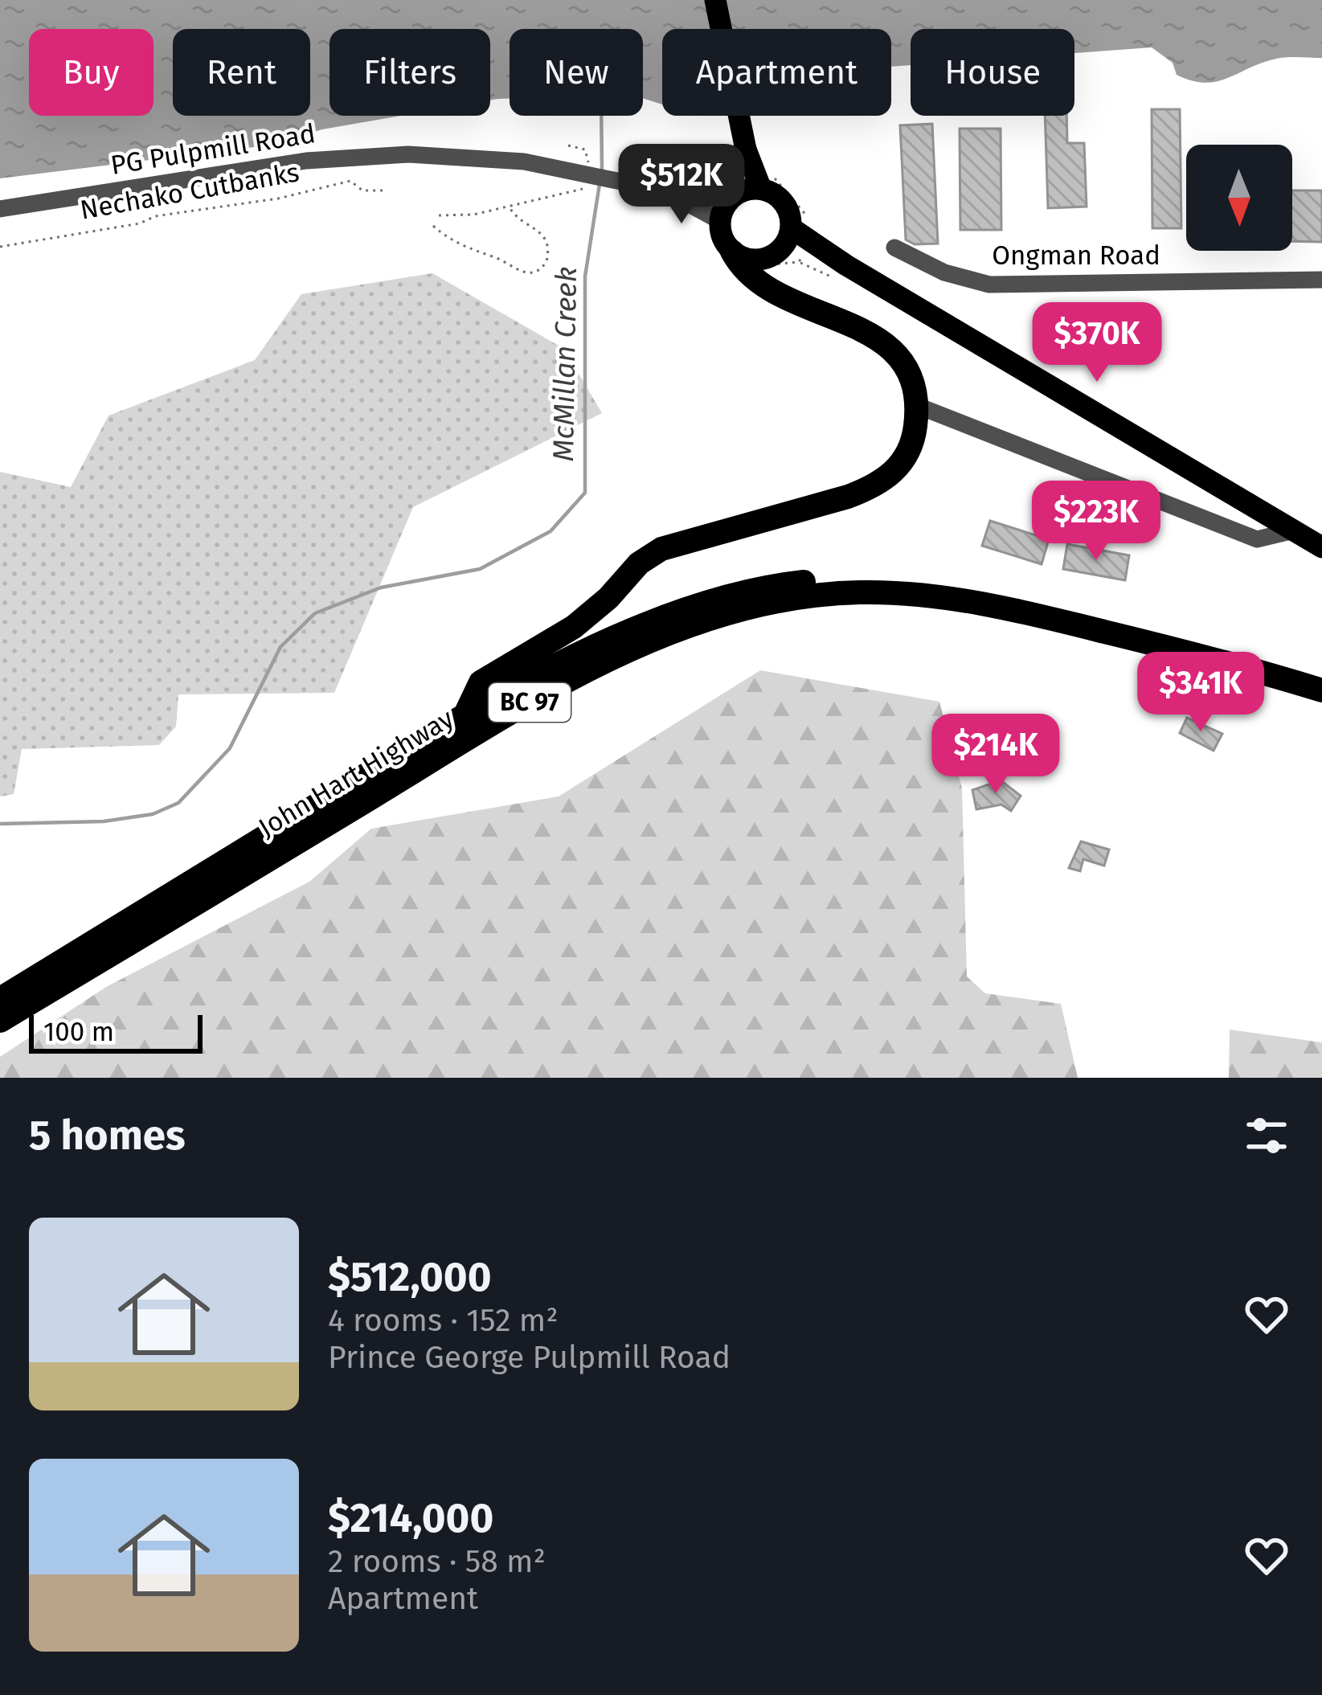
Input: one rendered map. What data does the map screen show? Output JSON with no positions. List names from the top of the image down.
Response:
{
  "streets": {
    "highway": ["BC 97", "John Hart Highway"],
    "street": ["PG Pulpmill Road", "Ongman Road"],
    "path": ["Nechako Cutbanks"]
  },
  "water": ["McMillan Creek"],
  "scale_bar": "100 m",
  "north": "bottom",
  "page": {
    "chip": [
      "Buy",
      "Rent",
      "Filters",
      "New",
      "Apartment",
      "House"
    ],
    "price": [
      "$512K",
      "$370K",
      "$223K",
      "$341K",
      "$214K"
    ],
    "scale": "100 m",
    "heading": "5 homes",
    "list": [
      {
        "name": "$512,000",
        "note": "4 rooms · 152 m² · Prince George Pulpmill Road"
      },
      {
        "name": "$214,000",
        "note": "2 rooms · 58 m² · Apartment"
      }
    ]
  }
}
